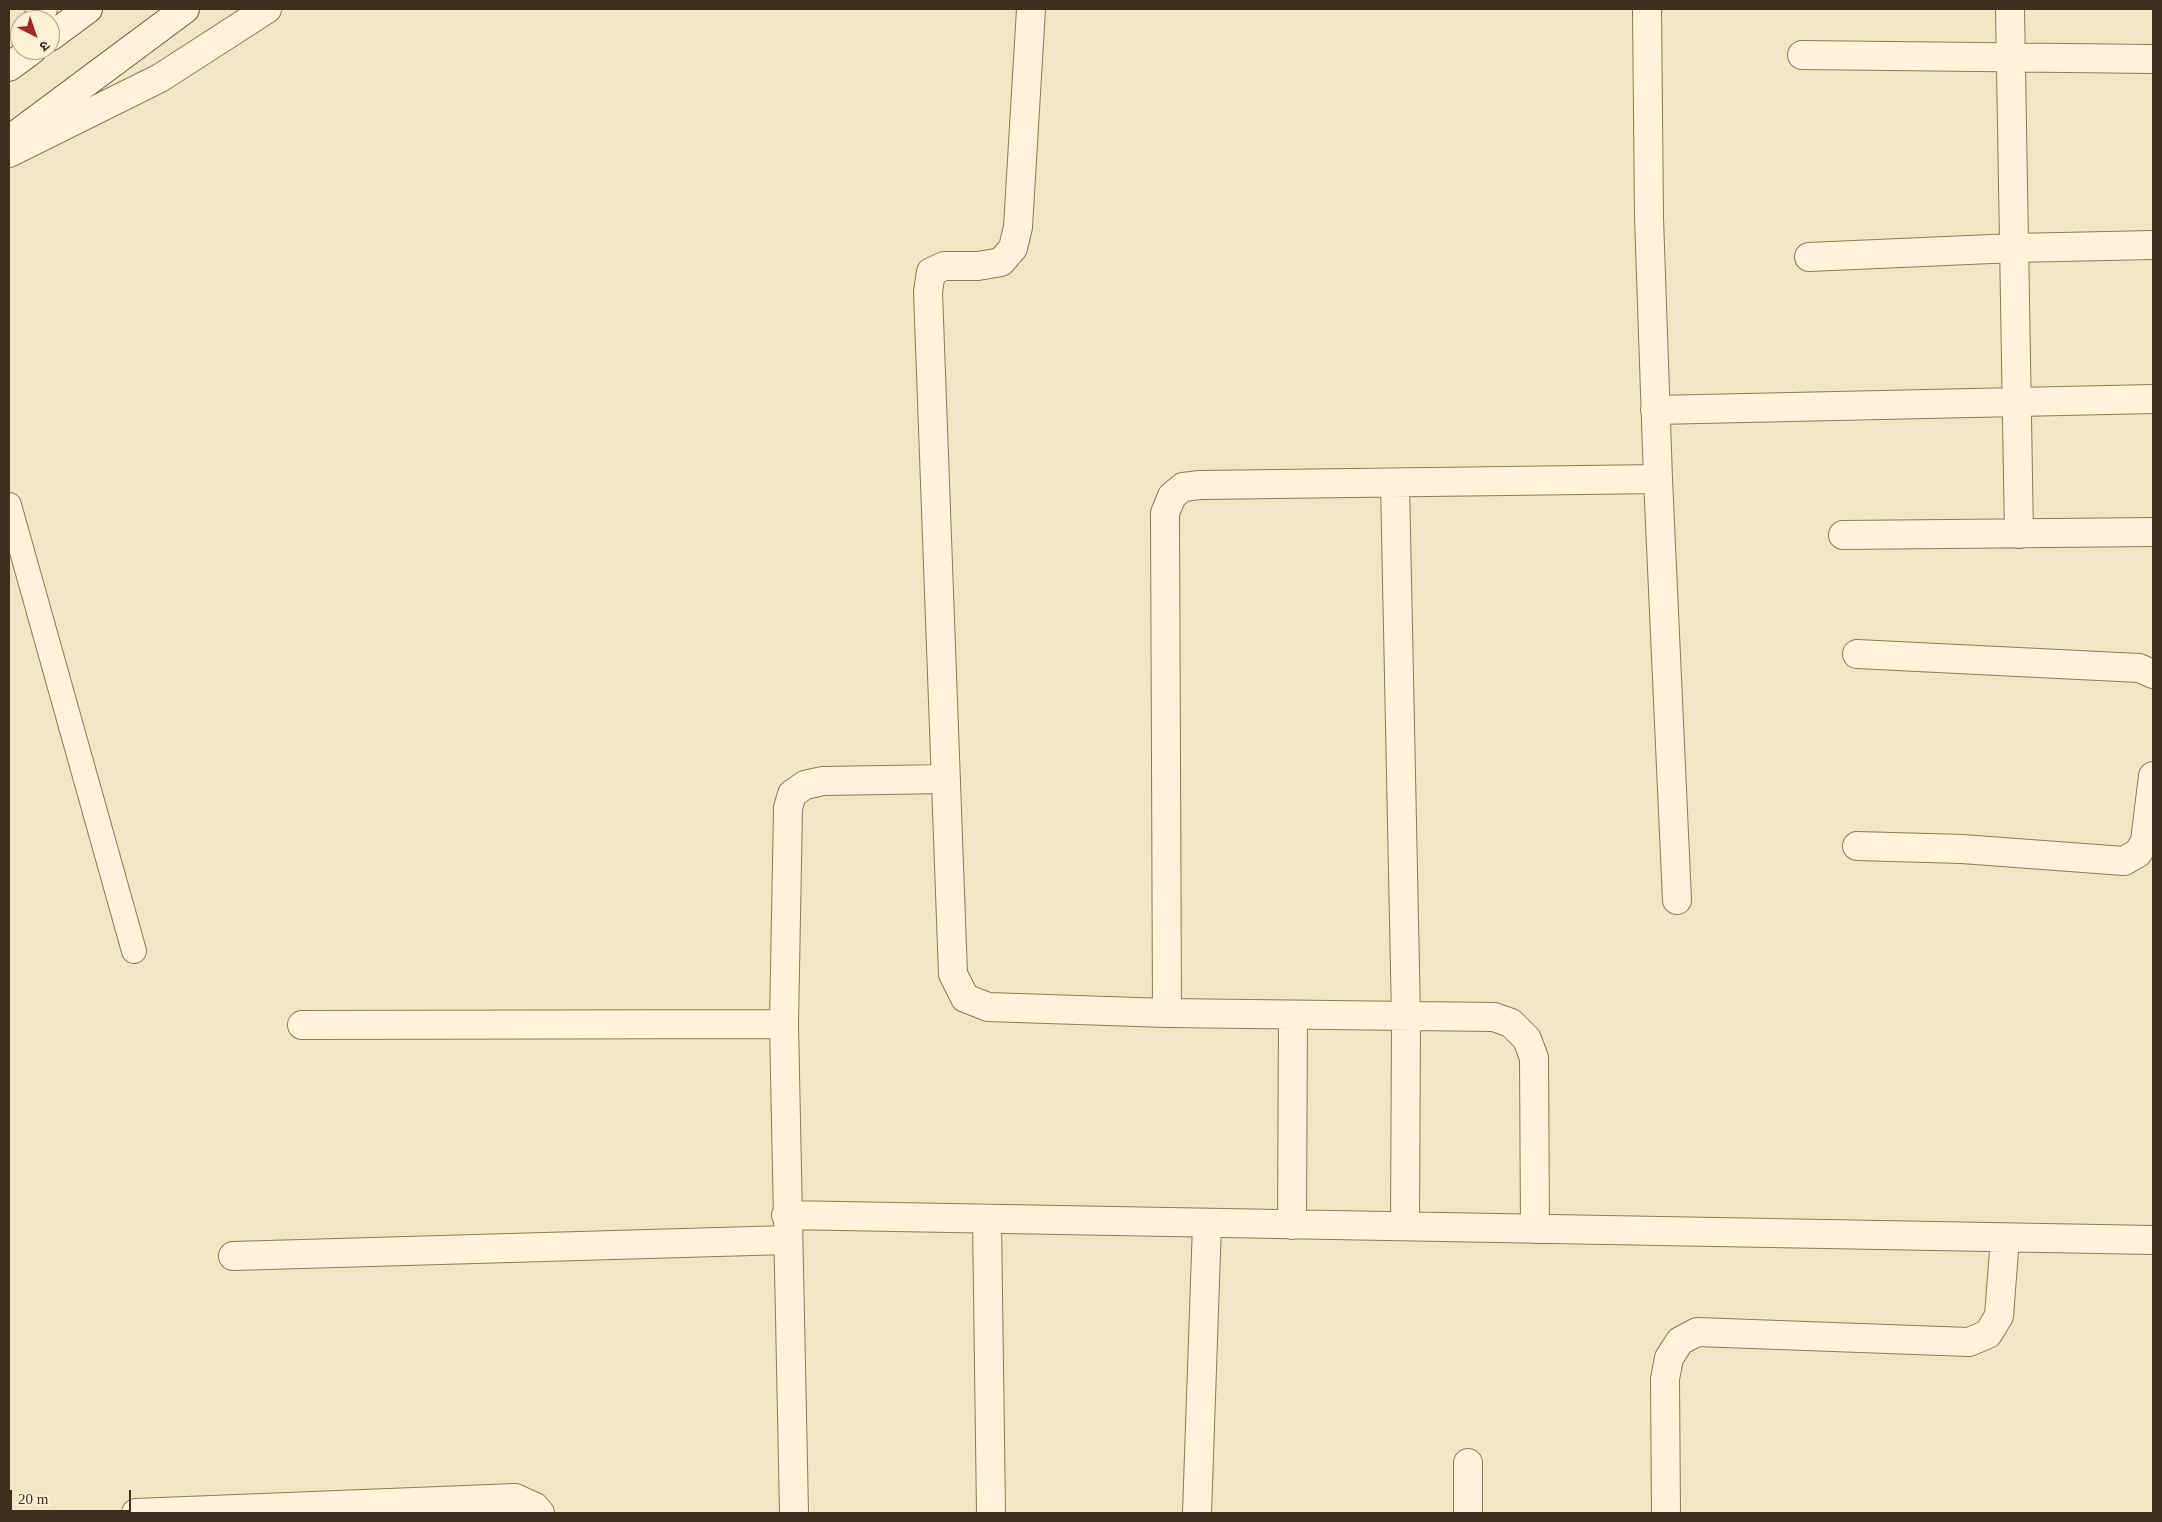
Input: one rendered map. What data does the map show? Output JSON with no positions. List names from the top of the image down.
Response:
{
  "scale_bar": "20 m",
  "north": "bottom right"
}
